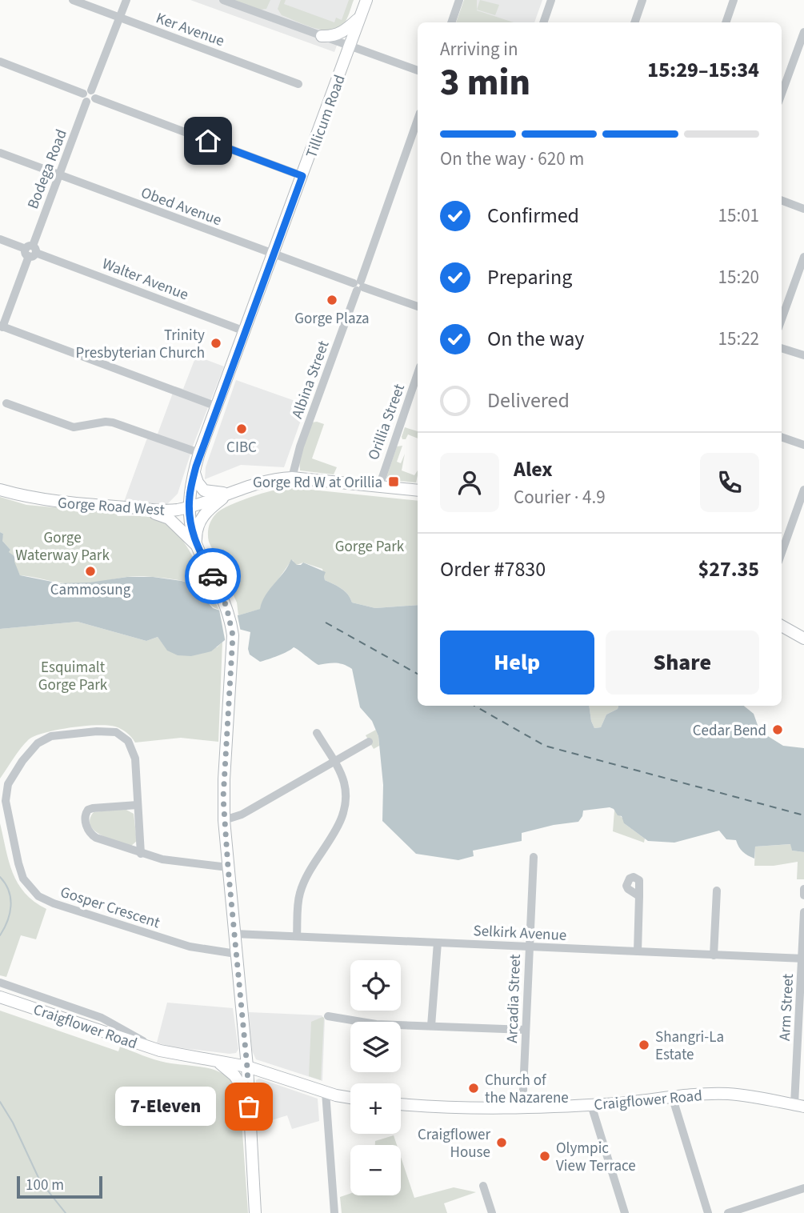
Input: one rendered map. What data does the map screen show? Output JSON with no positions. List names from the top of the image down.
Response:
{
  "streets": {
    "main road": ["Tillicum Road", "Gorge Road West", "Craigflower Road"],
    "street": [
      "Ker Avenue",
      "Bodega Road",
      "Obed Avenue",
      "Walter Avenue",
      "Albina Street",
      "Orillia Street",
      "Gosper Crescent",
      "Selkirk Avenue",
      "Arcadia Street",
      "Arm Street"
    ]
  },
  "crossings": [
    ["Ker Avenue", "Bodega Road"],
    ["Tillicum Road", "Obed Avenue"],
    ["Tillicum Road", "Walter Avenue"],
    ["Tillicum Road", "Gorge Road West"],
    ["Tillicum Road", "Gosper Crescent"],
    ["Tillicum Road", "Selkirk Avenue"],
    ["Tillicum Road", "Craigflower Road"],
    ["Bodega Road", "Obed Avenue"],
    ["Bodega Road", "Walter Avenue"],
    ["Obed Avenue", "Albina Street"],
    ["Albina Street", "Gorge Road West"],
    ["Orillia Street", "Gorge Road West"],
    ["Selkirk Avenue", "Arcadia Street"],
    ["Selkirk Avenue", "Arm Street"],
    ["Arcadia Street", "Craigflower Road"],
    ["Arm Street", "Craigflower Road"]
  ],
  "parks": ["Gorge Waterway Park", "Gorge Park", "Esquimalt Gorge Park"],
  "places": {
    "other": [
      "Gorge Plaza",
      "Trinity Presbyterian Church",
      "CIBC",
      "Cammosung",
      "Cedar Bend",
      "Shangri-La Estate",
      "Church of the Nazarene",
      "7-Eleven",
      "Craigflower House",
      "Olympic View Terrace"
    ],
    "transit": ["Gorge Rd W at Orillia"]
  },
  "scale_bar": "100 m",
  "page": {
    "heading": ["3 min", "Arriving in", "15:29–15:34"],
    "panel": [
      "Alex",
      "Courier · 4.9",
      "Order #7830",
      "$27.35"
    ],
    "bar": "On the way · 620 m",
    "list": [
      ["Confirmed", "15:01"],
      ["Preparing", "15:20"],
      ["On the way", "15:22"],
      "Delivered"
    ],
    "buttons": ["Help", "Share"],
    "map_buttons": ["+", "−"],
    "bubble": "7-Eleven",
    "scale": "100 m"
  }
}
